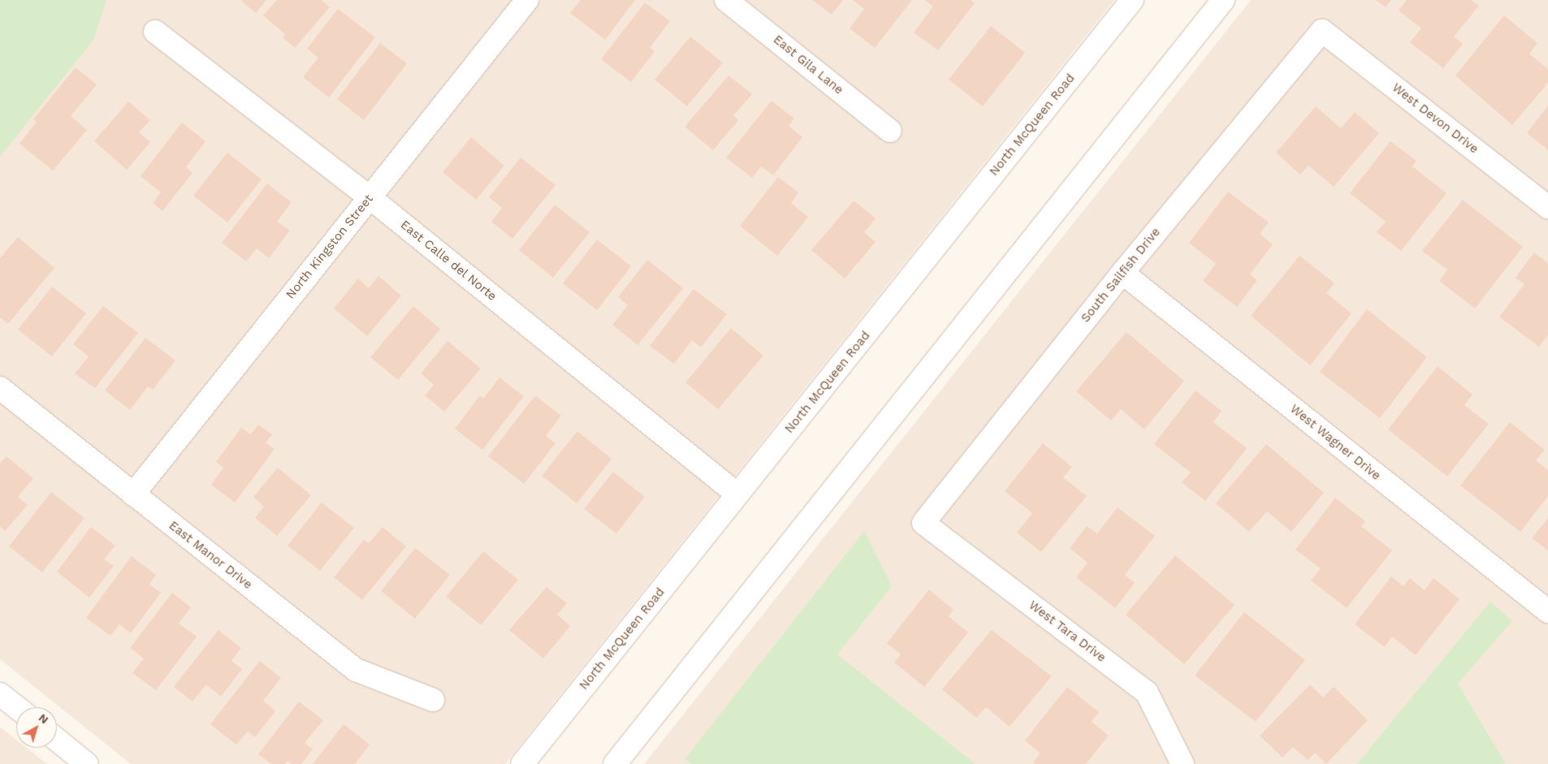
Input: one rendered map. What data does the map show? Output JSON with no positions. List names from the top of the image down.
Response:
{
  "streets": {
    "street": [
      "East Gila Lane",
      "West Devon Drive",
      "North McQueen Road",
      "North Kingston Street",
      "East Calle del Norte",
      "South Sailfish Drive",
      "West Wagner Drive",
      "East Manor Drive",
      "West Tara Drive"
    ]
  },
  "crossings": [
    ["West Devon Drive", "South Sailfish Drive"],
    ["North McQueen Road", "East Calle del Norte"],
    ["North Kingston Street", "East Calle del Norte"],
    ["North Kingston Street", "East Manor Drive"],
    ["South Sailfish Drive", "West Wagner Drive"],
    ["South Sailfish Drive", "West Tara Drive"]
  ],
  "north": "top right"
}
